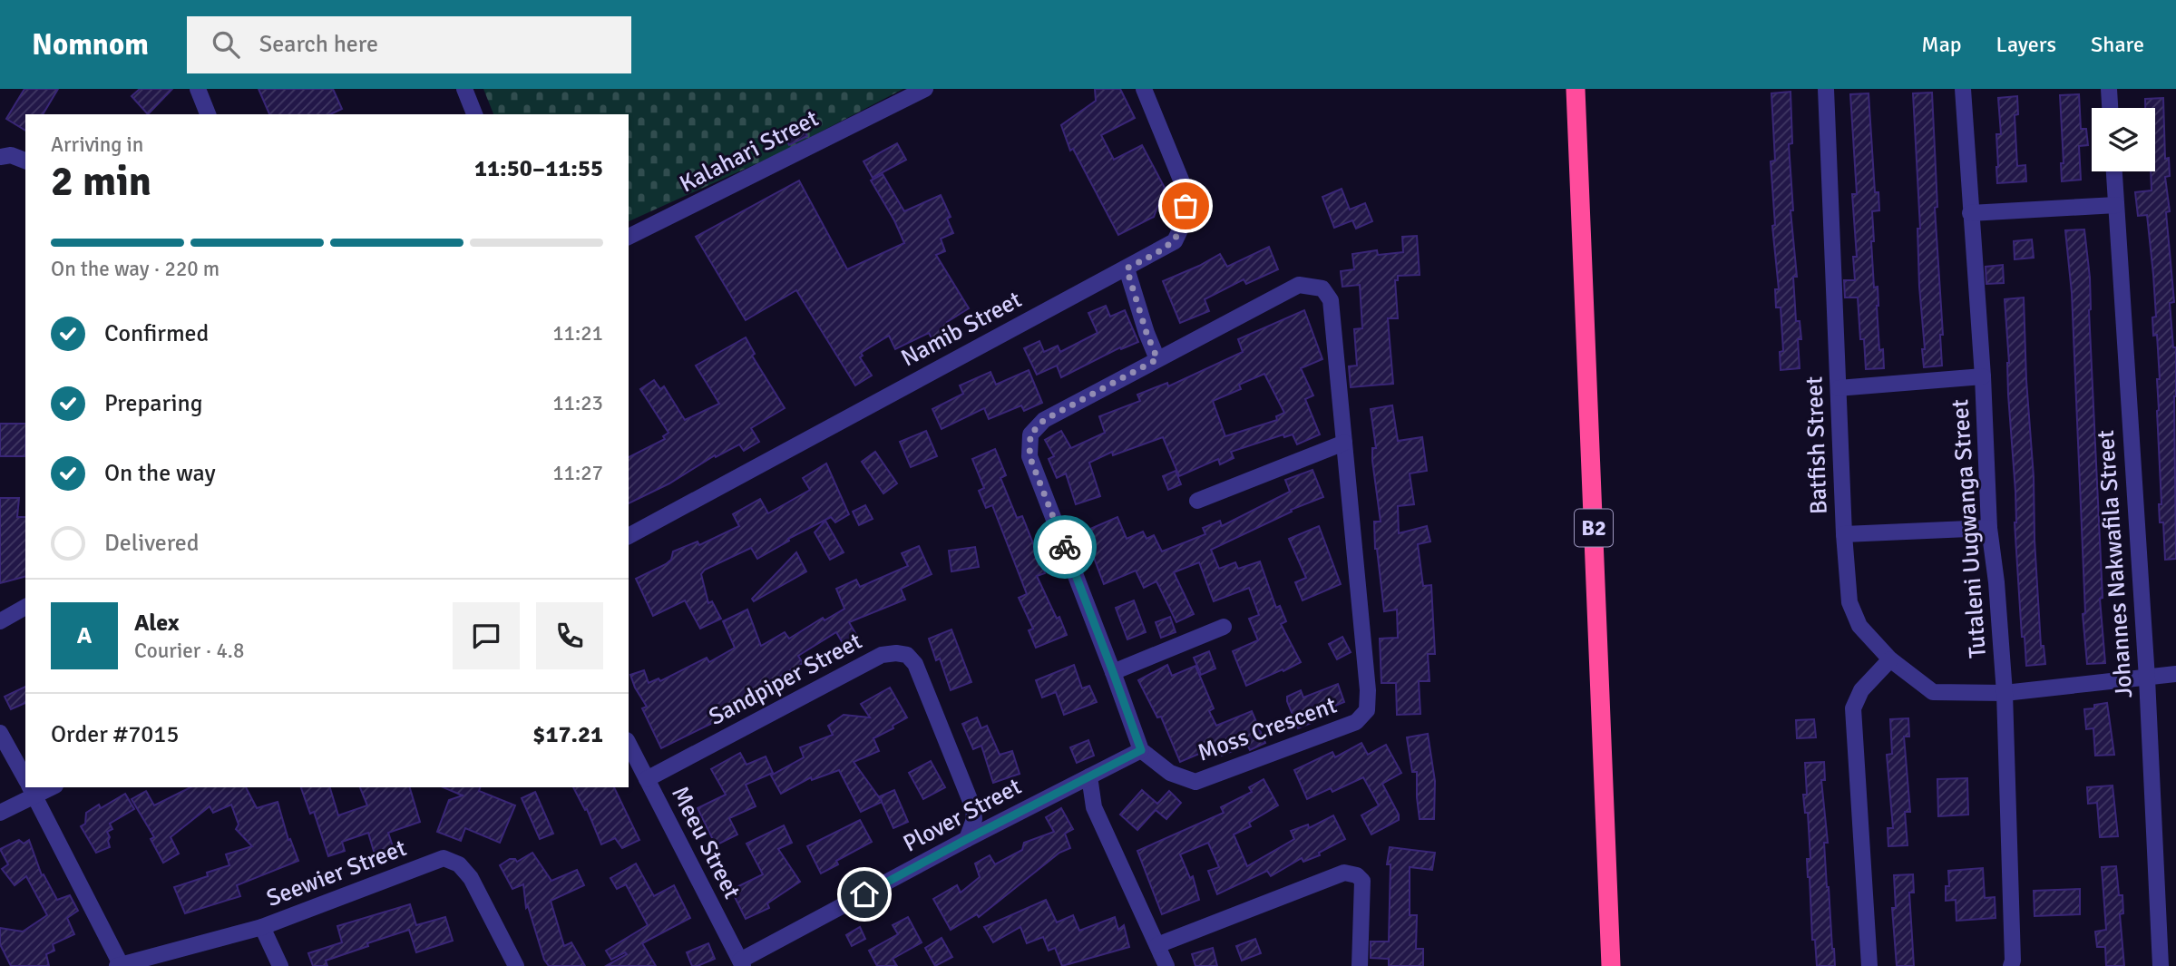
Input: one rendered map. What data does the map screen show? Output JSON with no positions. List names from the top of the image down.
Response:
{
  "streets": {
    "highway": ["B2"],
    "street": [
      "Kalahari Street",
      "Namib Street",
      "Batfish Street",
      "Tutaleni Uugwanga Street",
      "Johannes Nakwafila Street",
      "Sandpiper Street",
      "Moss Crescent",
      "Plover Street",
      "Meeu Street",
      "Seewier Street"
    ]
  },
  "crossings": [
    ["Batfish Street", "Tutaleni Uugwanga Street"],
    ["Batfish Street", "Johannes Nakwafila Street"],
    ["Sandpiper Street", "Plover Street"],
    ["Sandpiper Street", "Meeu Street"],
    ["Moss Crescent", "Plover Street"],
    ["Plover Street", "Meeu Street"]
  ],
  "page": {
    "header": "Nomnom",
    "search": "Search here",
    "nav": ["Map", "Layers", "Share"],
    "heading": ["2 min", "Arriving in", "11:50–11:55"],
    "panel": [
      "Alex",
      "Courier · 4.8",
      "Order #7015",
      "$17.21"
    ],
    "bar": "On the way · 220 m",
    "list": [
      ["Confirmed", "11:21"],
      ["Preparing", "11:23"],
      ["On the way", "11:27"],
      "Delivered"
    ],
    "round": "A"
  }
}
